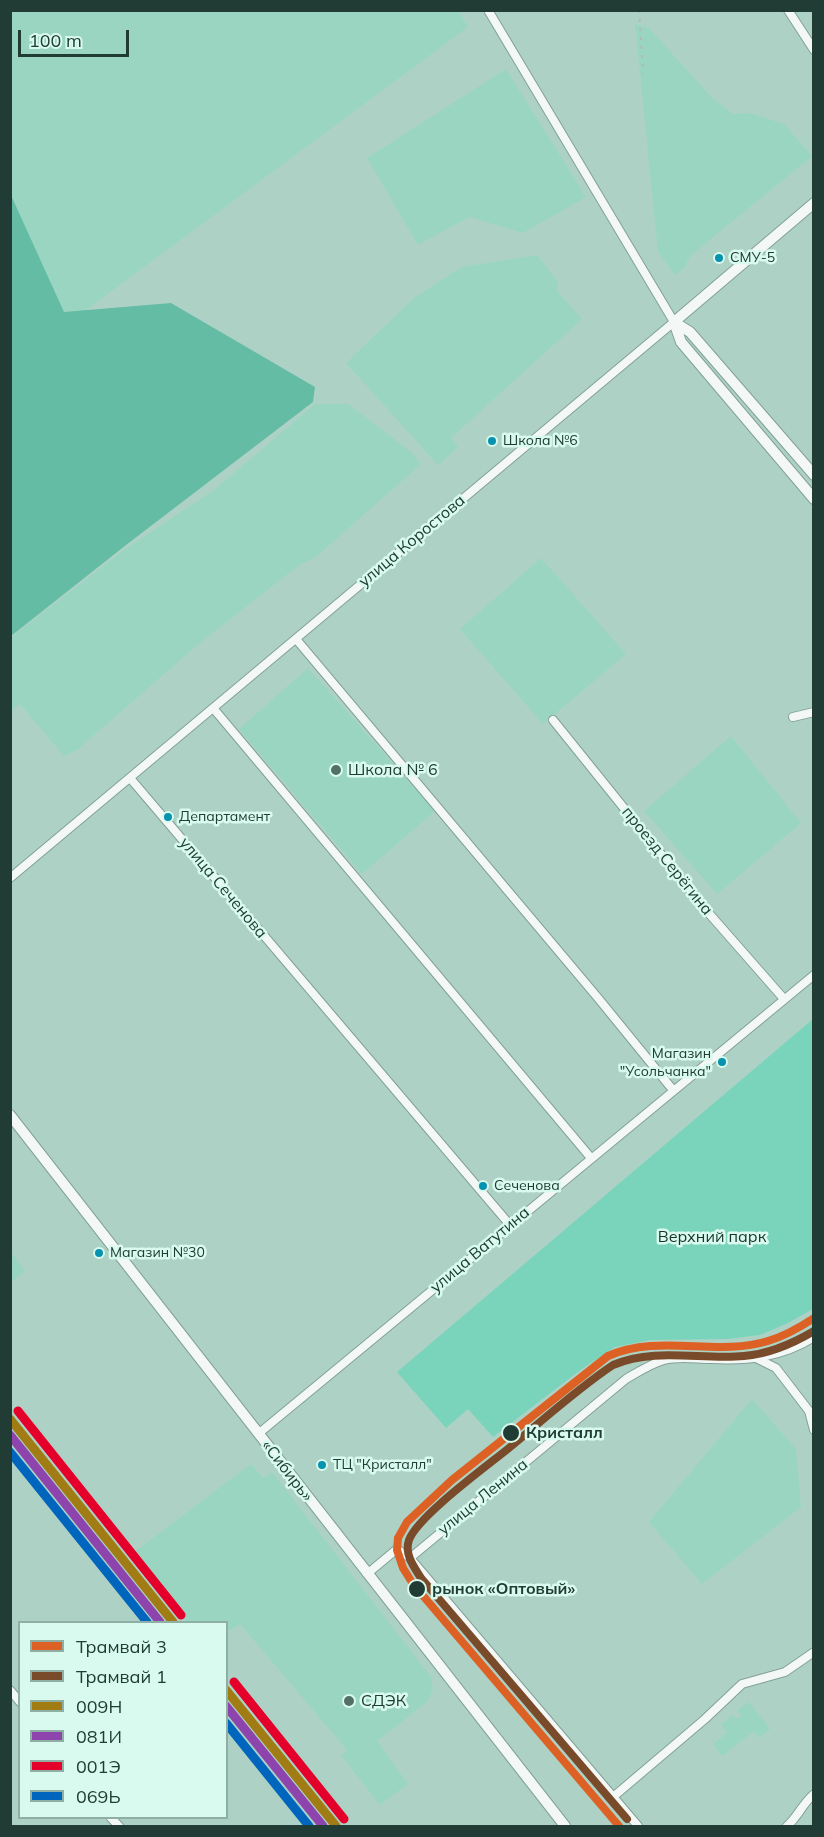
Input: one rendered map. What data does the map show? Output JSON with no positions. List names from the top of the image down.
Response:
{
  "streets": {
    "main road": ["улица Коростова", "«Сибирь»"],
    "street": [
      "проезд Серёгина",
      "улица Сеченова",
      "улица Ватутина",
      "улица Ленина"
    ]
  },
  "crossings": [
    ["улица Коростова", "улица Сеченова"],
    ["проезд Серёгина", "улица Ватутина"],
    ["улица Сеченова", "улица Ватутина"],
    ["улица Ватутина", "«Сибирь»"]
  ],
  "parks": ["Верхний парк"],
  "places": [
    "СМУ-5",
    "Школа №6",
    "Школа № 6",
    "Департамент",
    "Магазин \"Усольчанка\"",
    "Сеченова",
    "Магазин №30",
    "Кристалл",
    "ТЦ \"Кристалл\"",
    "рынок «Оптовый»",
    "СДЭК"
  ],
  "lines": [
    "tram line 3",
    "tram line 1",
    "transit line 001Э",
    "transit line 009Н",
    "transit line 081И",
    "transit line 069Ь"
  ],
  "legend": [
    "Трамвай 3",
    "Трамвай 1",
    "009Н",
    "081И",
    "001Э",
    "069Ь"
  ],
  "scale_bar": "100 m"
}
